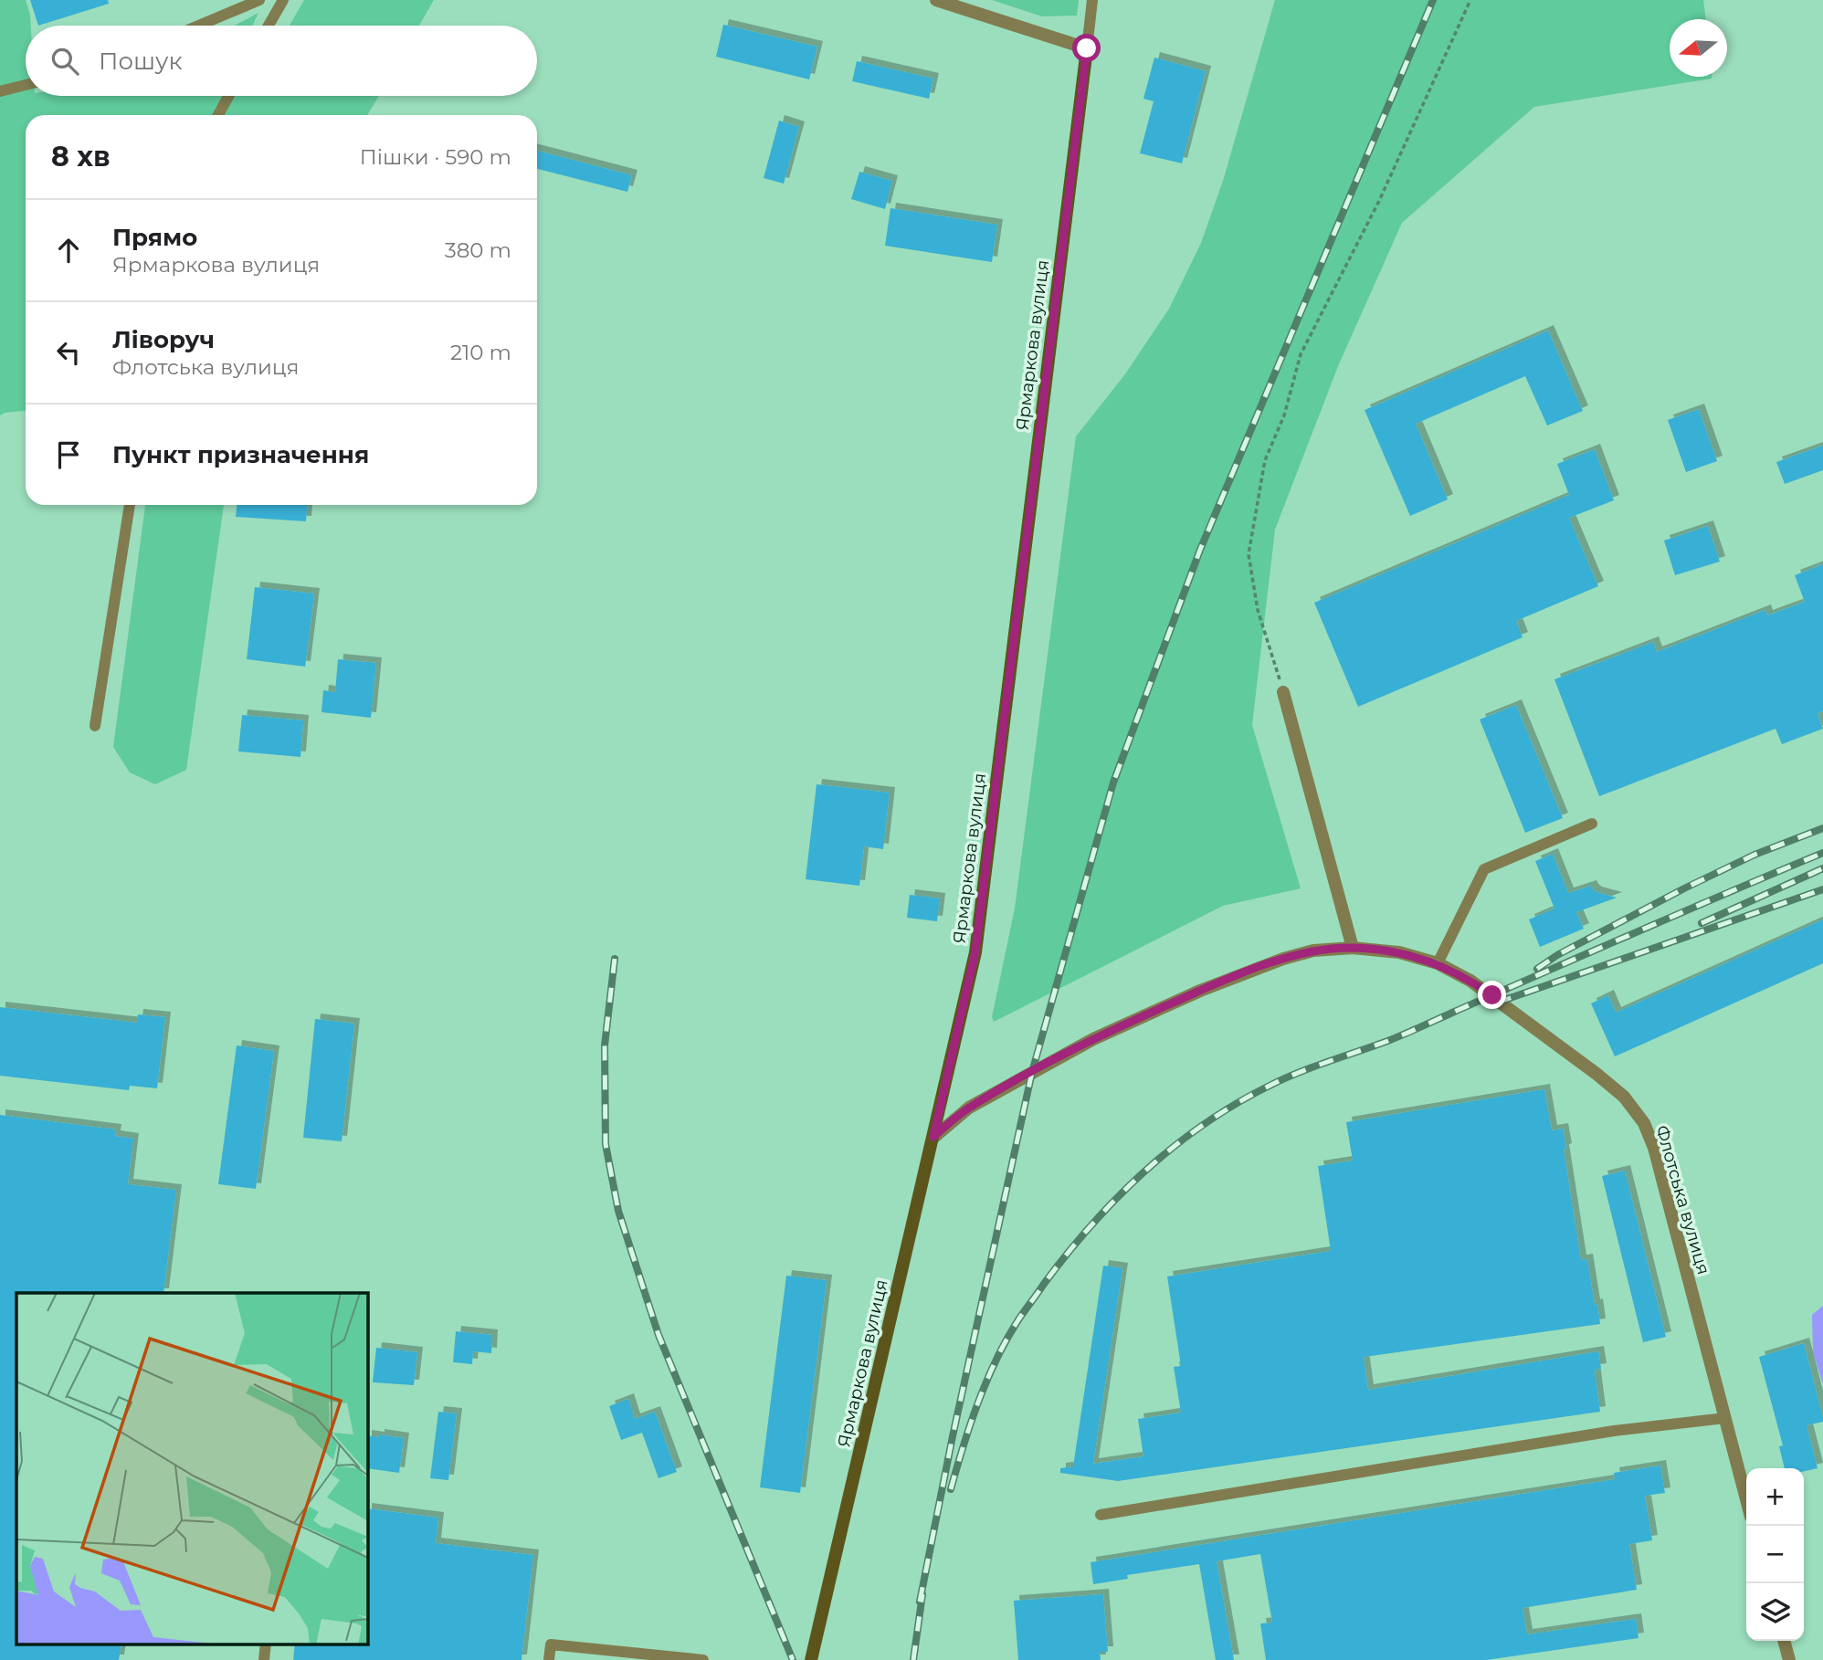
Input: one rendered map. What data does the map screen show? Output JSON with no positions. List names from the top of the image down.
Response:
{
  "streets": {
    "street": ["Ярмаркова вулиця", "Флотська вулиця"]
  },
  "crossings": [
    ["Ярмаркова вулиця", "Флотська вулиця"]
  ],
  "north": "left",
  "page": {
    "search": "Пошук",
    "heading": ["8 хв", "Пішки · 590 m"],
    "list": [
      ["Прямо", "Ярмаркова вулиця", "380 m"],
      ["Ліворуч", "Флотська вулиця", "210 m"],
      "Пункт призначення"
    ],
    "map_buttons": ["+", "−"]
  }
}
